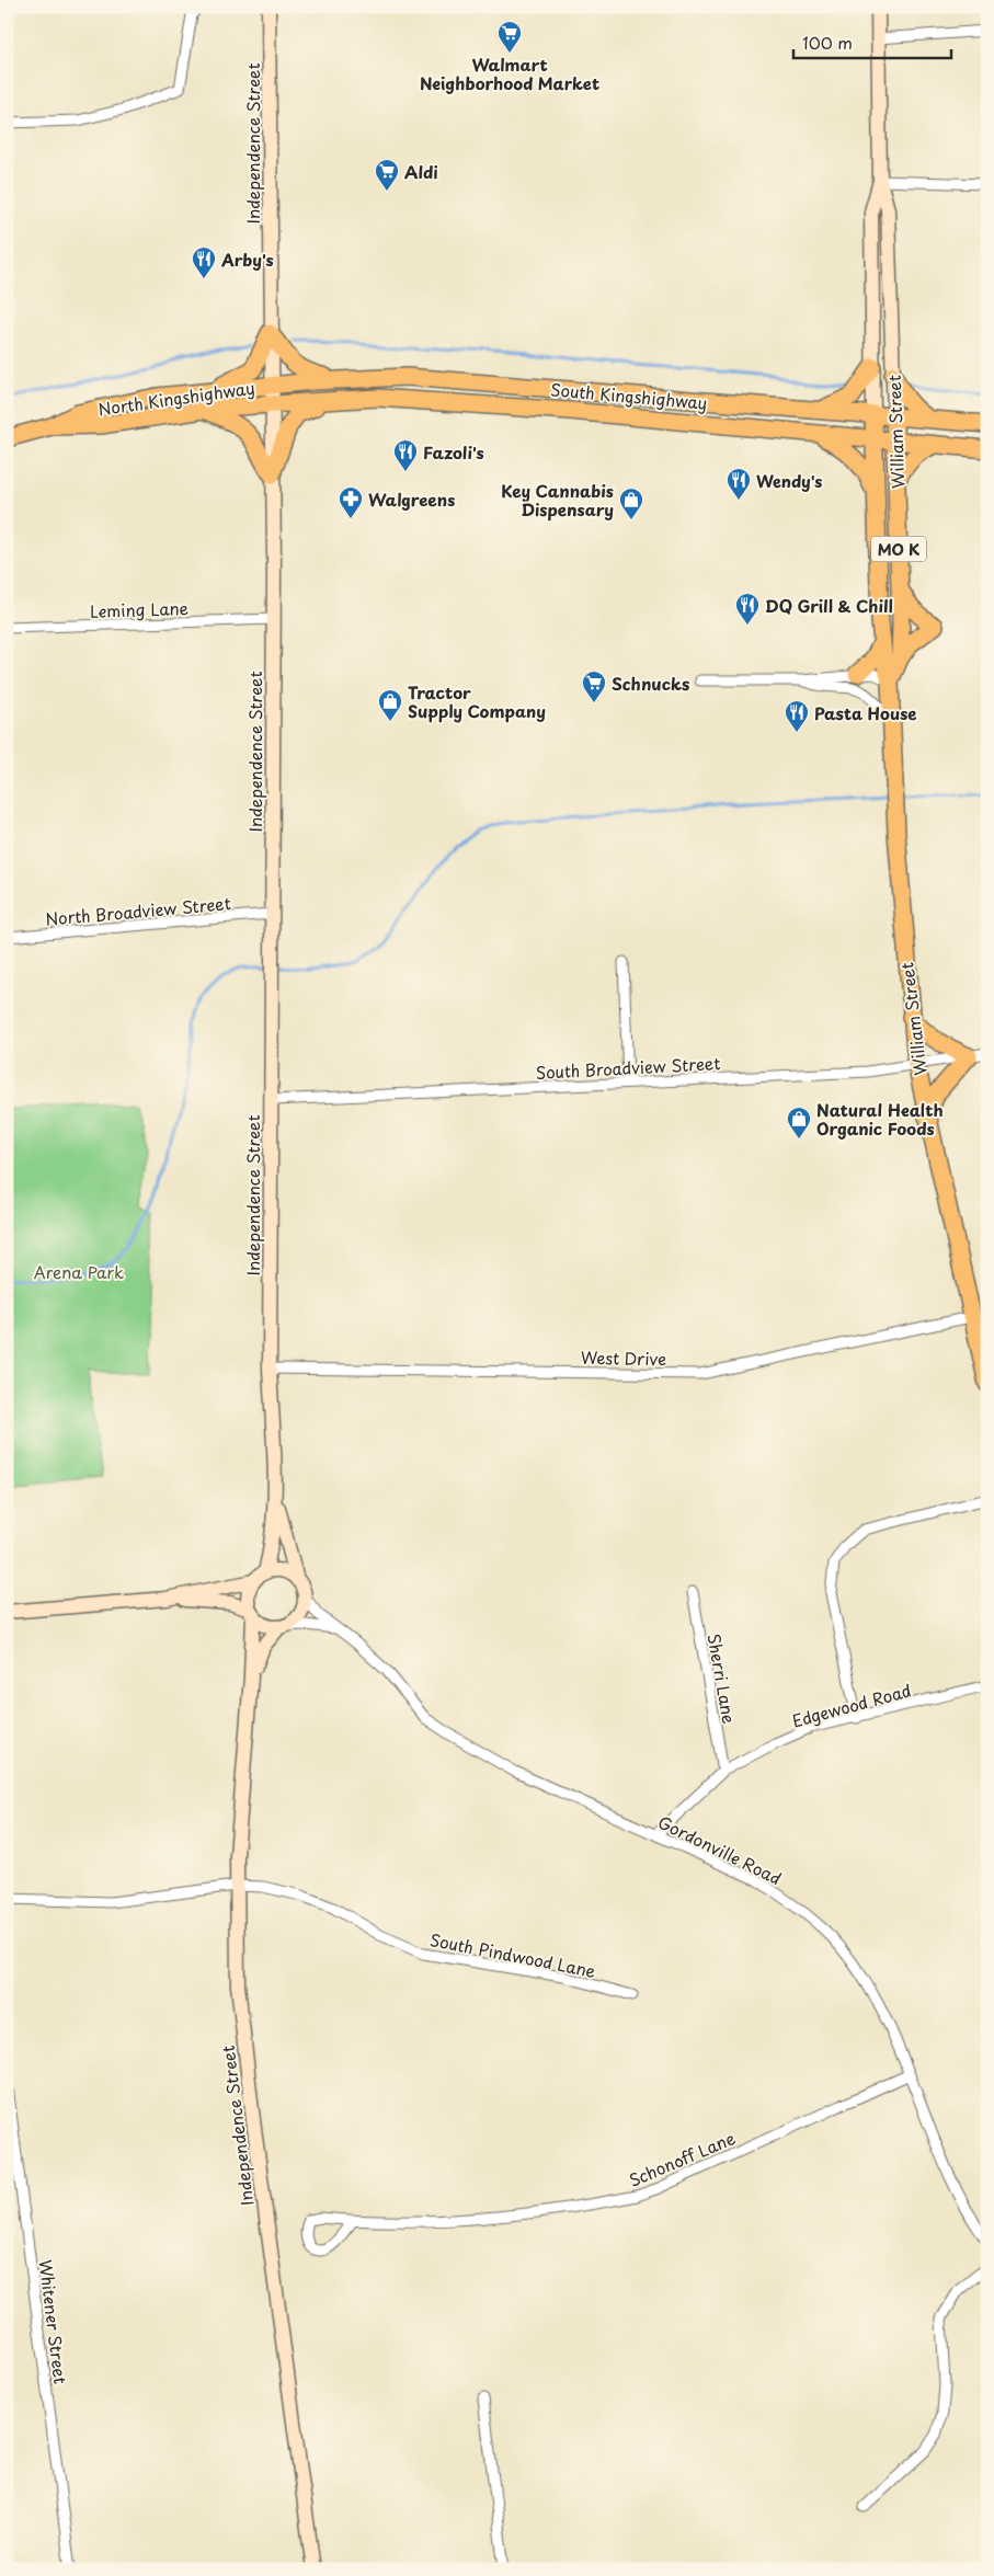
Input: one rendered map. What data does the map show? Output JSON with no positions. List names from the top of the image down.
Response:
{
  "streets": {
    "main road": [
      "South Kingshighway",
      "North Kingshighway",
      "William Street",
      "MO K"
    ],
    "street": [
      "Independence Street",
      "Leming Lane",
      "North Broadview Street",
      "South Broadview Street",
      "West Drive",
      "Sherri Lane",
      "Edgewood Road",
      "Gordonville Road",
      "South Pindwood Lane",
      "Schonoff Lane",
      "Whitener Street"
    ]
  },
  "crossings": [
    ["Independence Street", "South Kingshighway"],
    ["Independence Street", "North Kingshighway"],
    ["Independence Street", "Leming Lane"],
    ["Independence Street", "North Broadview Street"],
    ["Independence Street", "South Broadview Street"],
    ["Independence Street", "West Drive"],
    ["Independence Street", "Gordonville Road"],
    ["Independence Street", "South Pindwood Lane"],
    ["South Kingshighway", "North Kingshighway"],
    ["South Kingshighway", "William Street"],
    ["William Street", "South Broadview Street"],
    ["William Street", "West Drive"],
    ["Sherri Lane", "Edgewood Road"],
    ["Edgewood Road", "Gordonville Road"],
    ["Gordonville Road", "Schonoff Lane"]
  ],
  "parks": ["Arena Park"],
  "places": {
    "supermarket": ["Walmart Neighborhood Market", "Aldi", "Schnucks"],
    "restaurant": [
      "Arby's",
      "Fazoli's",
      "Wendy's",
      "DQ Grill & Chill",
      "Pasta House"
    ],
    "pharmacy": ["Walgreens"],
    "shop": ["Key Cannabis Dispensary", "Tractor Supply Company", "Natural Health Organic Foods"]
  },
  "scale_bar": "100 m"
}
